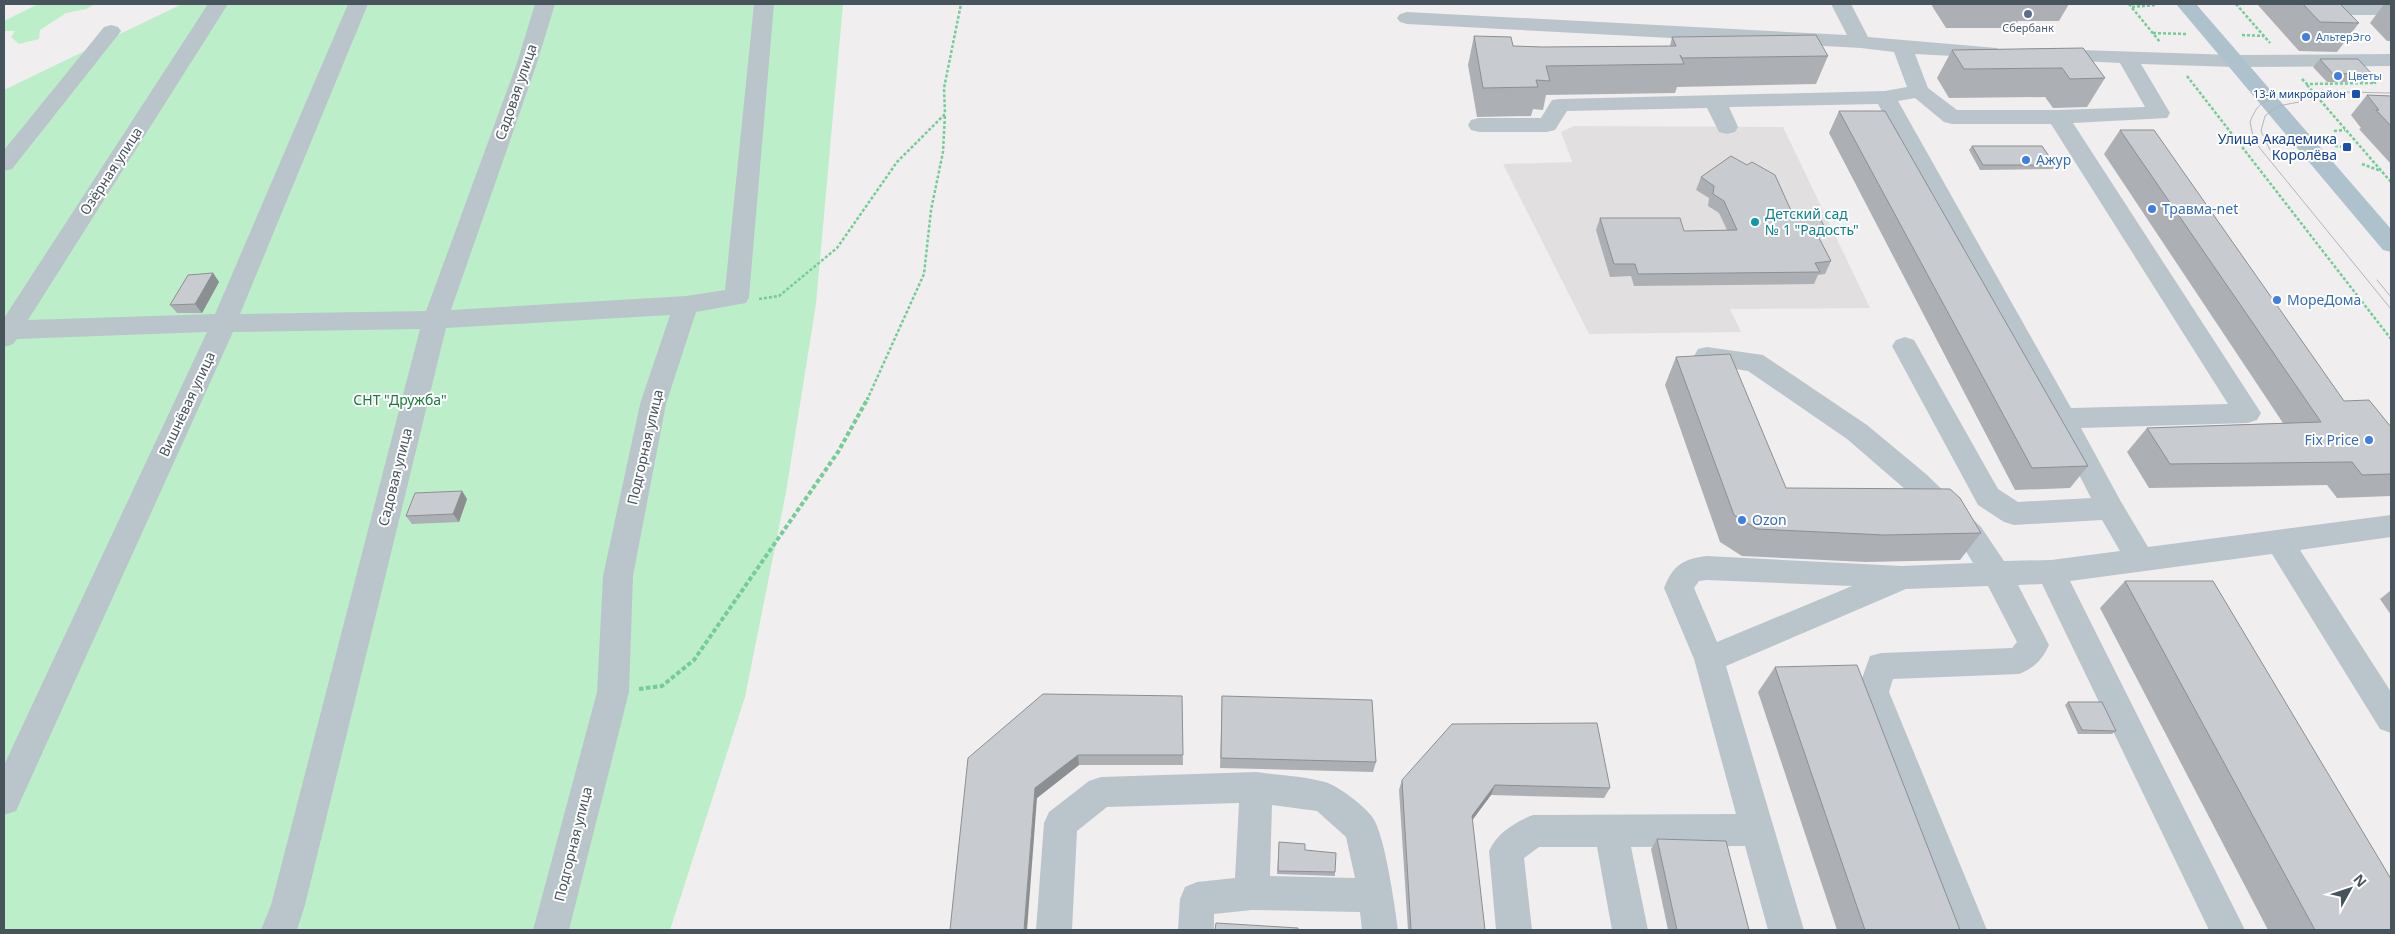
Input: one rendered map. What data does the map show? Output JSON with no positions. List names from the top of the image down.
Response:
{
  "streets": {
    "street": [
      "Садовая улица",
      "Озёрная улица",
      "Вишнёвая улица",
      "Подгорная улица"
    ]
  },
  "parks": ["СНТ \"Дружба\""],
  "places": {
    "other": [
      "Сбербанк",
      "АльтерЭго",
      "Цветы",
      "Ажур",
      "Травма-net",
      "Детский сад № 1 \"Радость\"",
      "МореДома",
      "Fix Price",
      "Ozon"
    ],
    "transit": ["13-й микрорайон", "Улица Академика Королёва"]
  },
  "north": "top right"
}
